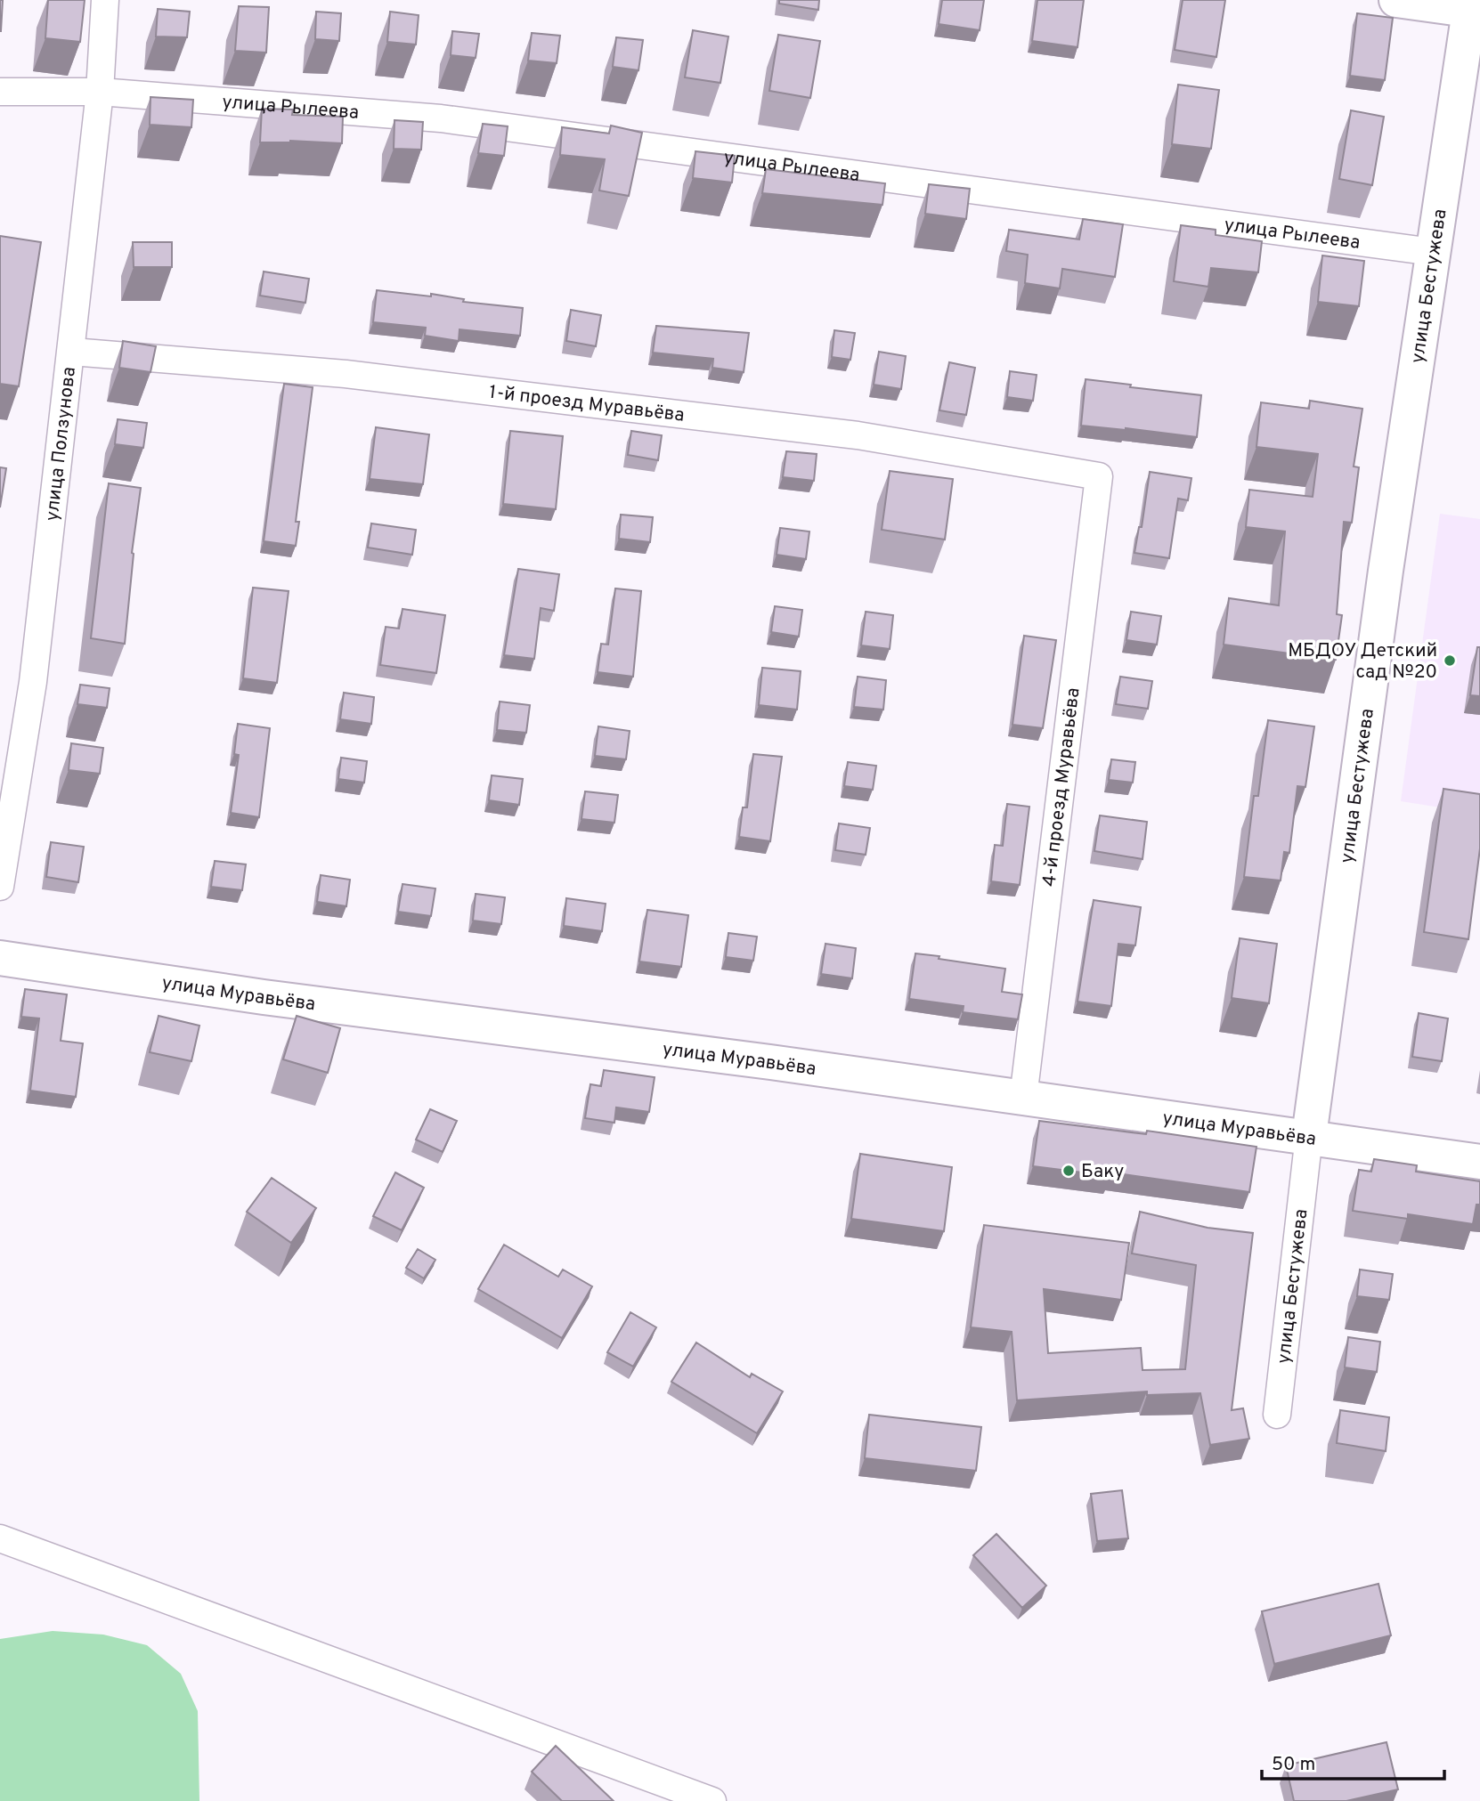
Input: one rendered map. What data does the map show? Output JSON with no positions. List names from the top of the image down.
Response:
{
  "streets": {
    "street": [
      "улица Рылеева",
      "улица Бестужева",
      "1-й проезд Муравьёва",
      "улица Ползунова",
      "4-й проезд Муравьёва",
      "улица Муравьёва"
    ]
  },
  "crossings": [
    ["улица Рылеева", "улица Бестужева"],
    ["улица Рылеева", "улица Ползунова"],
    ["улица Бестужева", "улица Муравьёва"],
    ["1-й проезд Муравьёва", "улица Ползунова"],
    ["1-й проезд Муравьёва", "4-й проезд Муравьёва"],
    ["4-й проезд Муравьёва", "улица Муравьёва"]
  ],
  "places": ["МБДОУ Детский сад №20", "Баку"],
  "scale_bar": "50 m"
}
